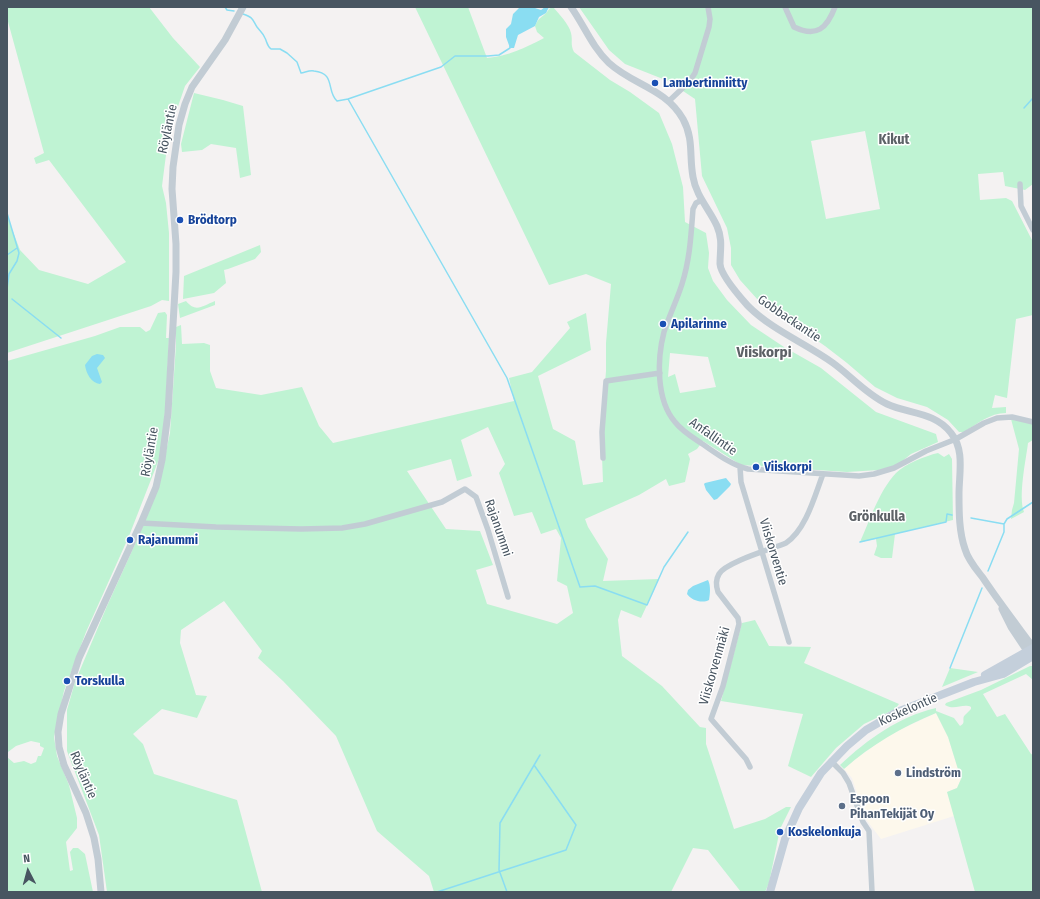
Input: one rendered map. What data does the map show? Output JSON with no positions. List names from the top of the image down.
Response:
{
  "streets": {
    "main road": ["Koskelontie"],
    "street": [
      "Röyläntie",
      "Gobbackantie",
      "Anfallintie",
      "Rajanummi",
      "Viiskorventie",
      "Viiskorvenmäki"
    ]
  },
  "crossings": [
    ["Röyläntie", "Rajanummi"],
    ["Gobbackantie", "Anfallintie"],
    ["Gobbackantie", "Koskelontie"],
    ["Anfallintie", "Viiskorventie"],
    ["Anfallintie", "Viiskorvenmäki"],
    ["Viiskorventie", "Viiskorvenmäki"]
  ],
  "districts": ["Kikut", "Viiskorpi", "Grönkulla"],
  "places": [
    "Lambertinniitty",
    "Brödtorp",
    "Apilarinne",
    "Viiskorpi",
    "Rajanummi",
    "Torskulla",
    "Lindström",
    "Espoon PihanTekijät Oy",
    "Koskelonkuja"
  ],
  "north": "top"
}
